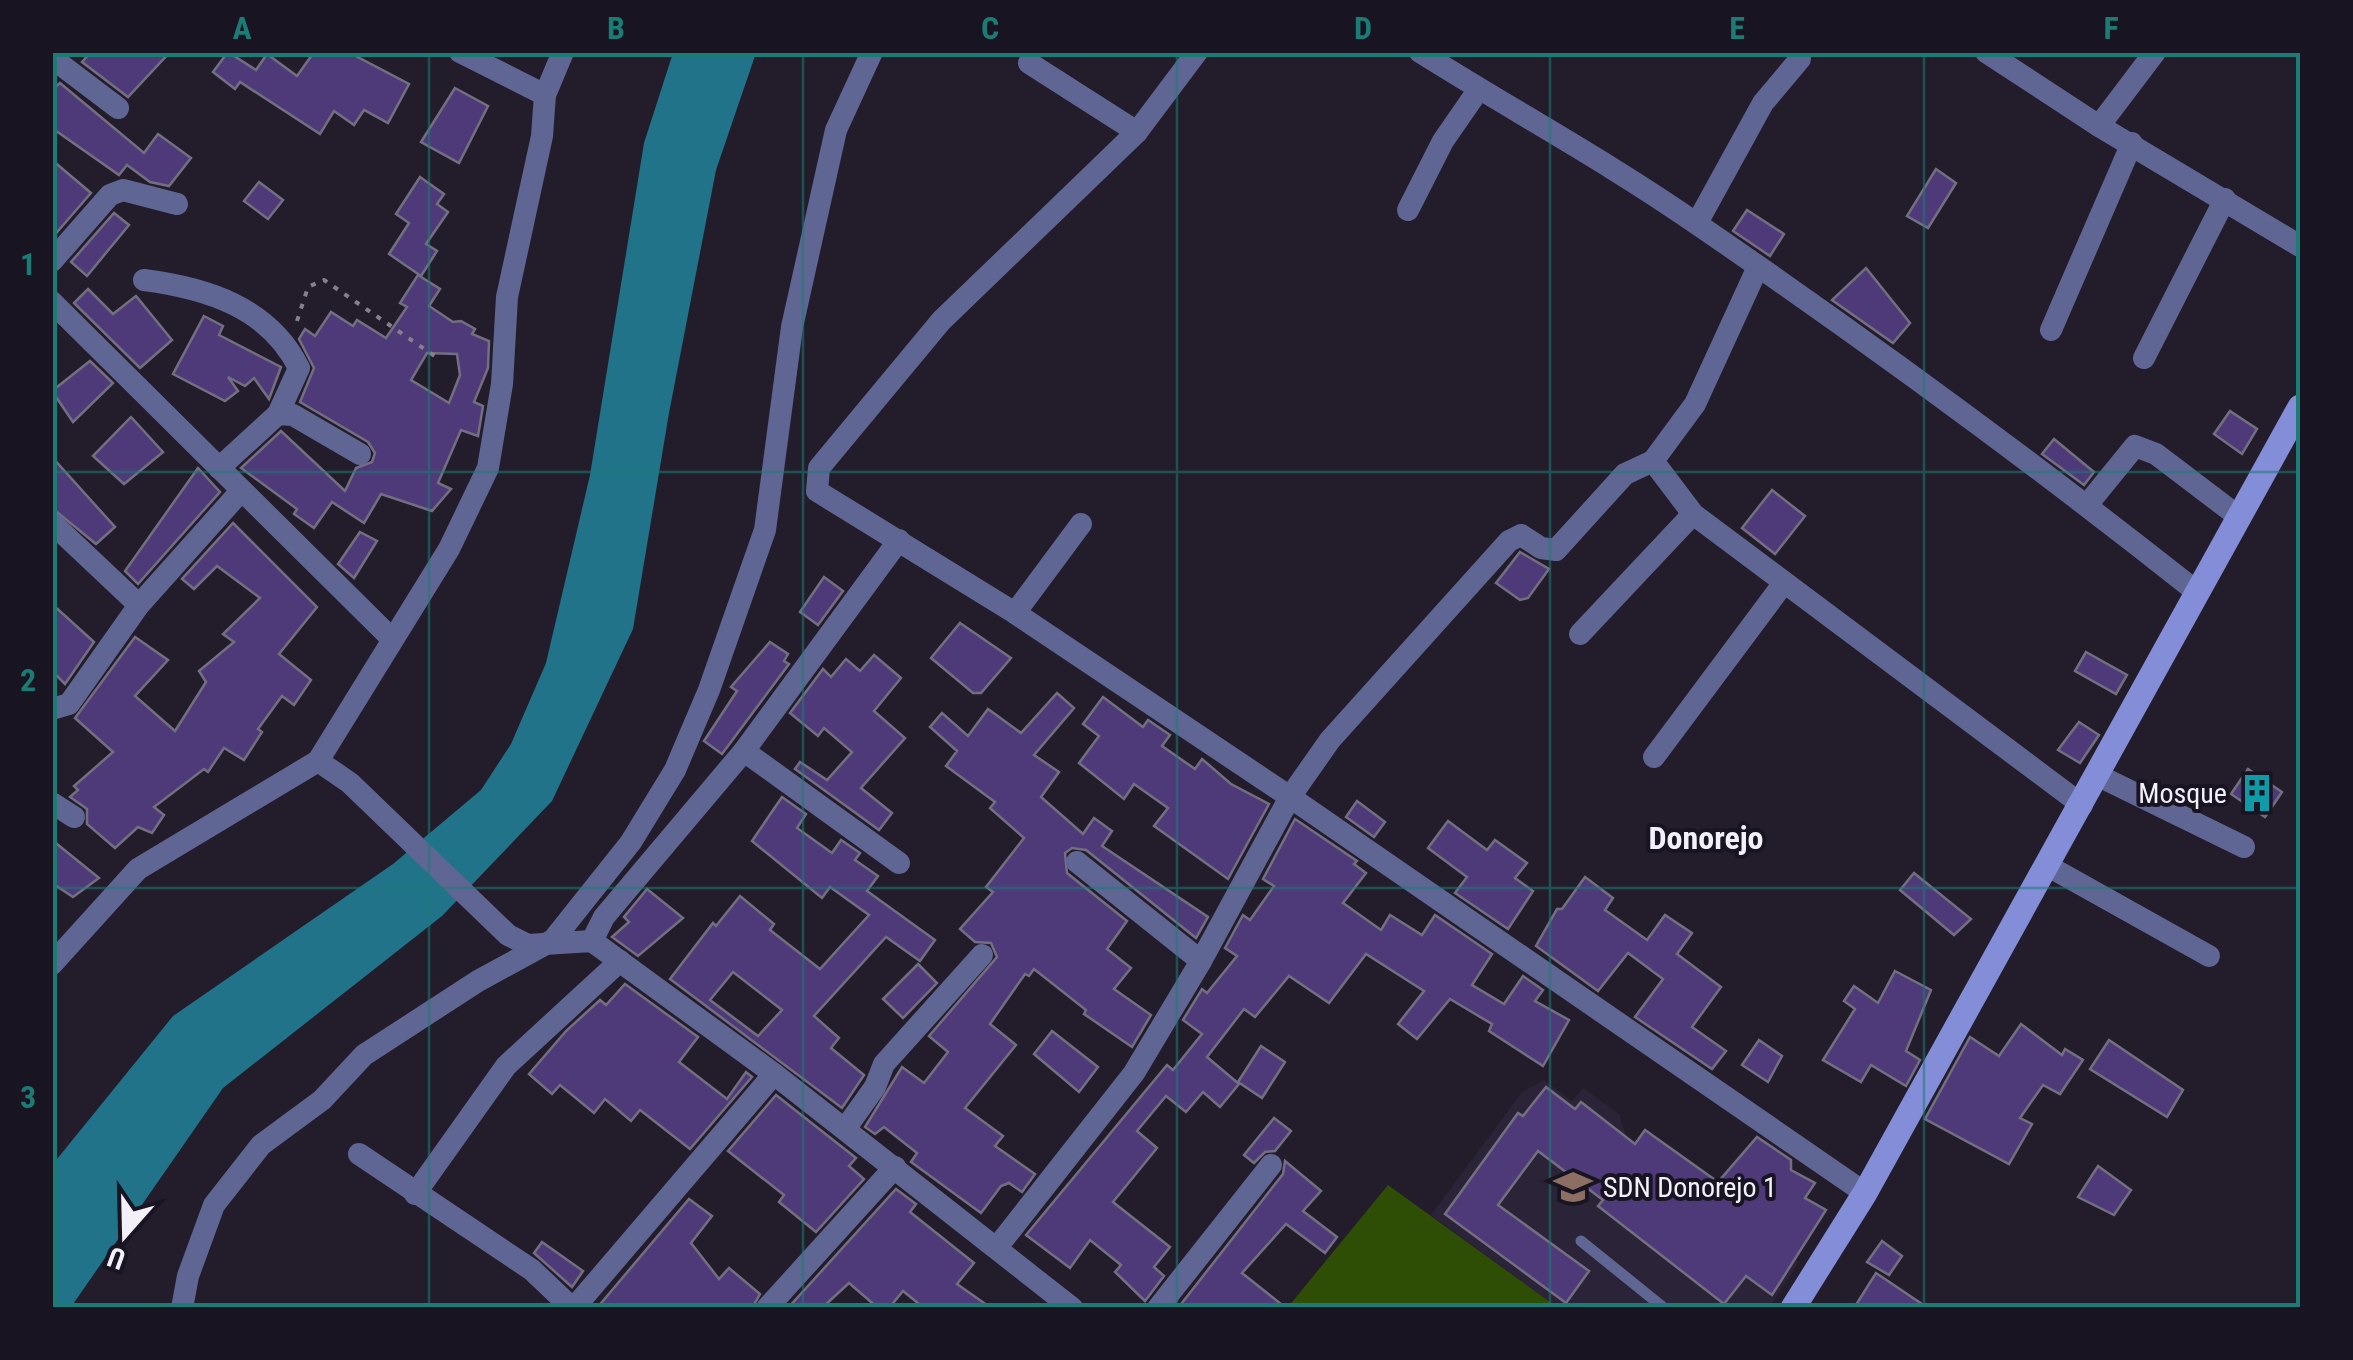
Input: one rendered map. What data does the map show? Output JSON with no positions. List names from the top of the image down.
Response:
{
  "districts": ["Donorejo"],
  "places": {
    "building": ["Mosque"],
    "school or university": ["SDN Donorejo 1"]
  },
  "north": "bottom",
  "grid": {
    "columns": [
      "A",
      "B",
      "C",
      "D",
      "E",
      "F"
    ],
    "rows": ["1", "2", "3"]
  }
}
